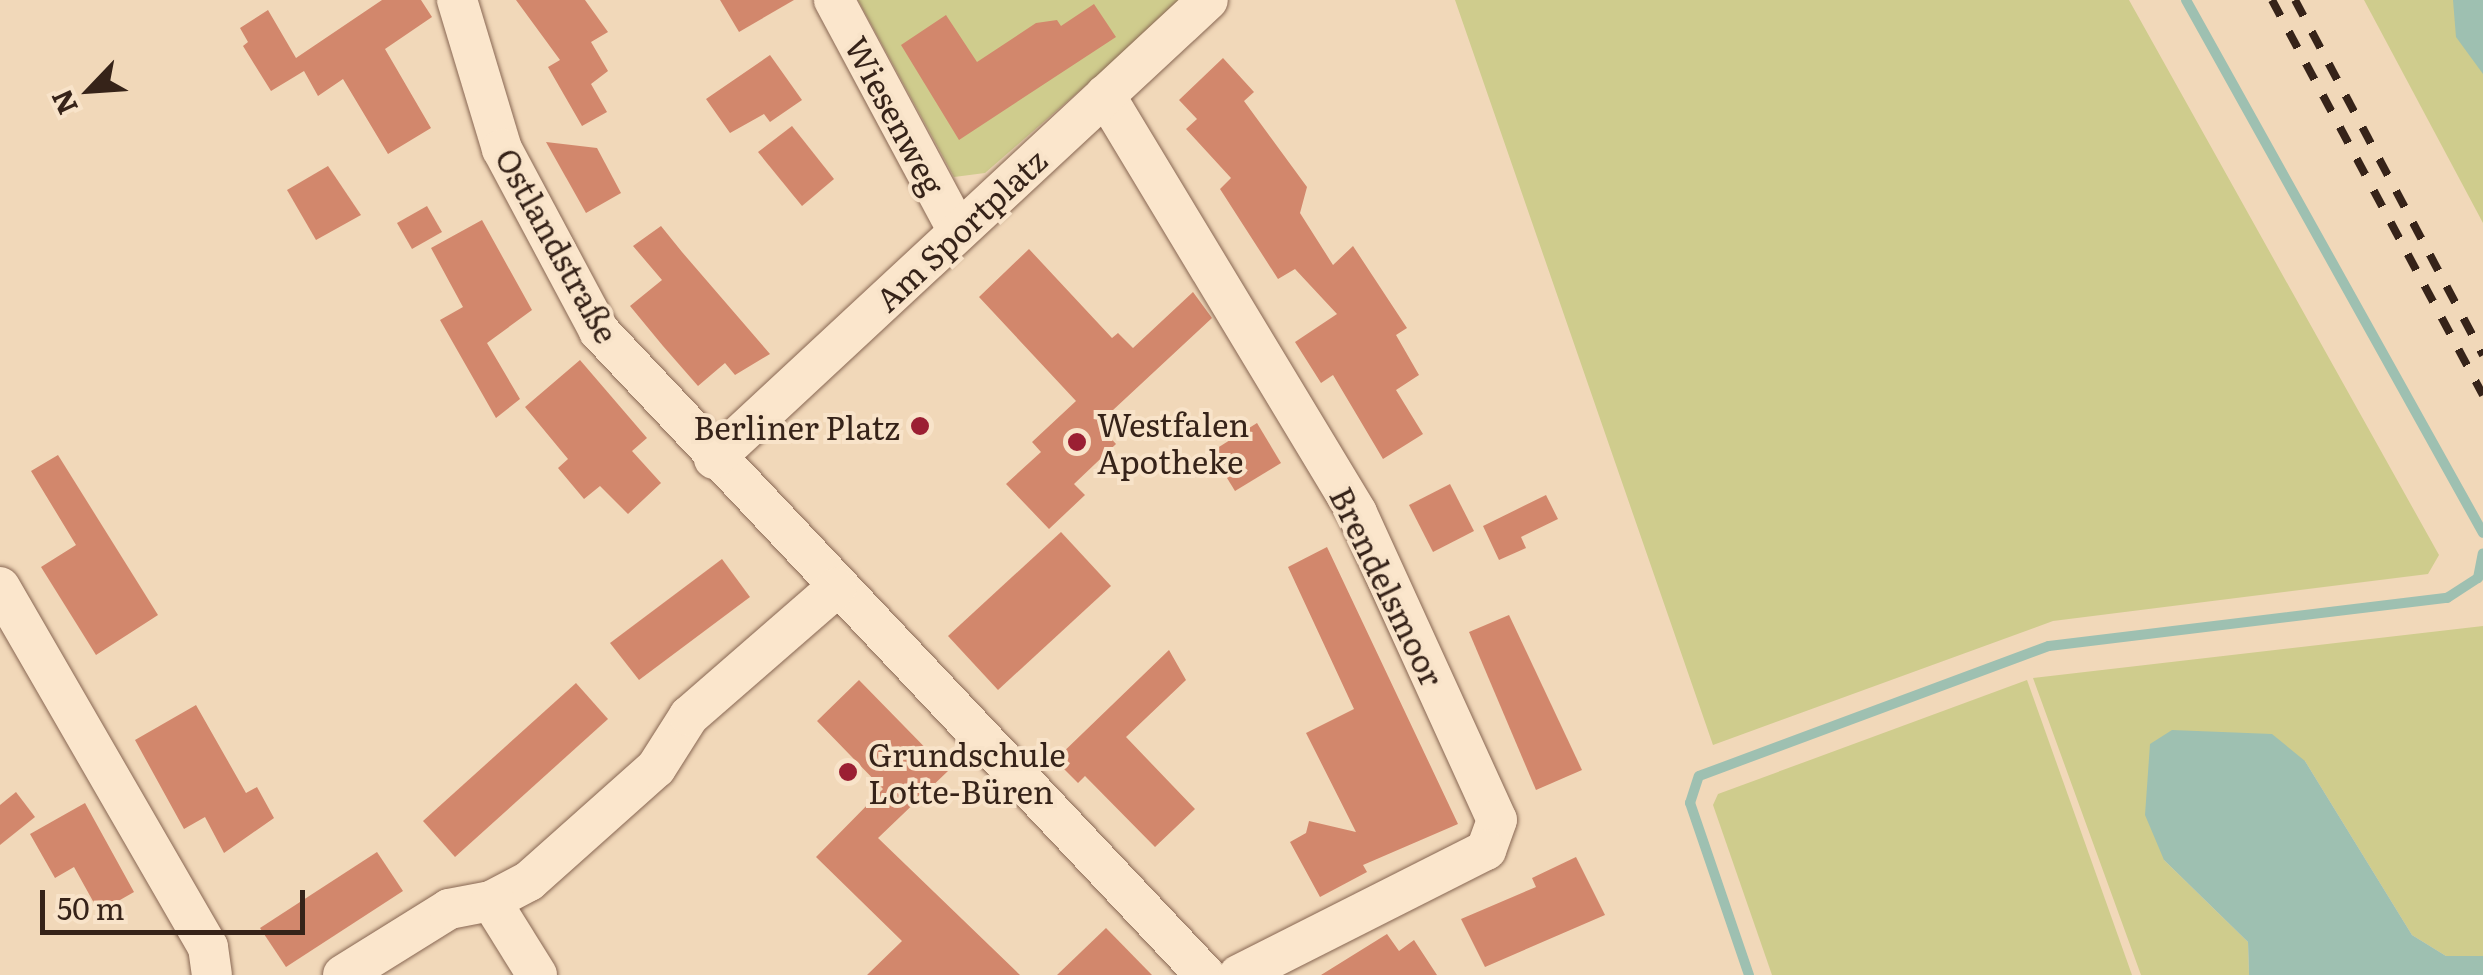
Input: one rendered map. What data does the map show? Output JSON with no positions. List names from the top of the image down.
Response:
{
  "streets": {
    "street": [
      "Wiesenweg",
      "Am Sportplatz",
      "Ostlandstraße",
      "Brendelsmoor"
    ]
  },
  "crossings": [
    ["Wiesenweg", "Am Sportplatz"],
    ["Am Sportplatz", "Ostlandstraße"],
    ["Am Sportplatz", "Brendelsmoor"]
  ],
  "places": ["Berliner Platz", "Westfalen Apotheke", "Grundschule Lotte-Büren"],
  "scale_bar": "50 m",
  "north": "bottom left"
}
